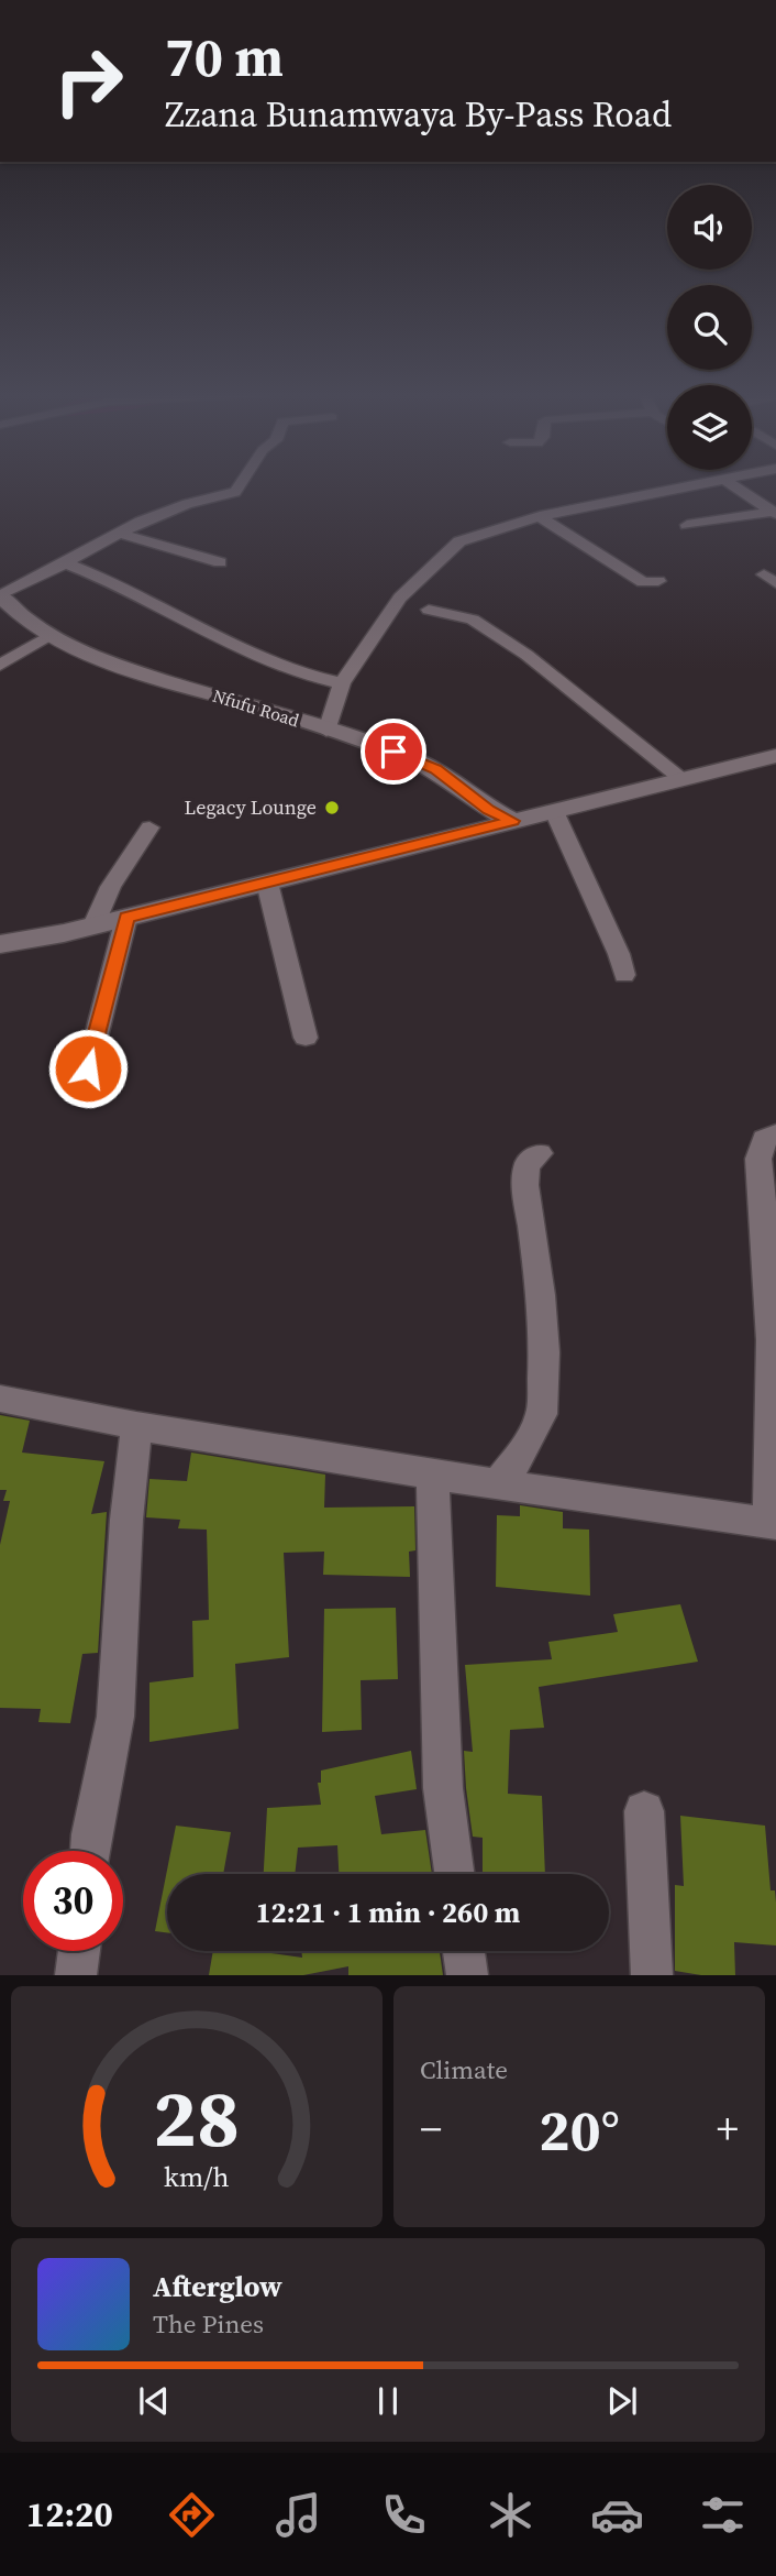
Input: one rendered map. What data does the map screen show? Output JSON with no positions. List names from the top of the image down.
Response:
{
  "streets": {
    "street": ["Nfufu Road"]
  },
  "places": ["Legacy Lounge"],
  "page": {
    "turn": ["70 m", "Zzana Bunamwaya By-Pass Road"],
    "limit": "30",
    "trip": "12:21 · 1 min · 260 m",
    "tile": "Climate",
    "heat": ["−", "20°", "+"],
    "song": ["Afterglow", "The Pines"],
    "tabs": "12:20",
    "gauge": ["28", "km/h"]
  }
}
